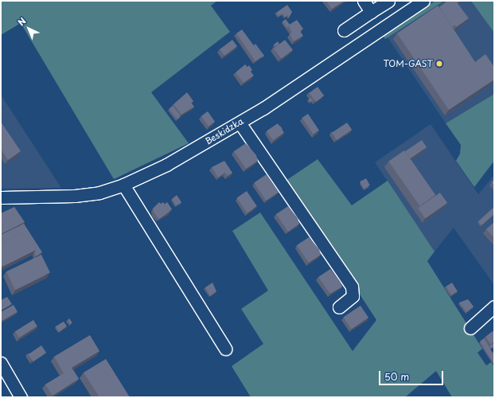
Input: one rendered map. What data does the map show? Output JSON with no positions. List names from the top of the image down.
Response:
{
  "streets": {
    "street": ["Beskidzka"]
  },
  "places": ["TOM-GAST"],
  "scale_bar": "50 m",
  "north": "top left"
}
